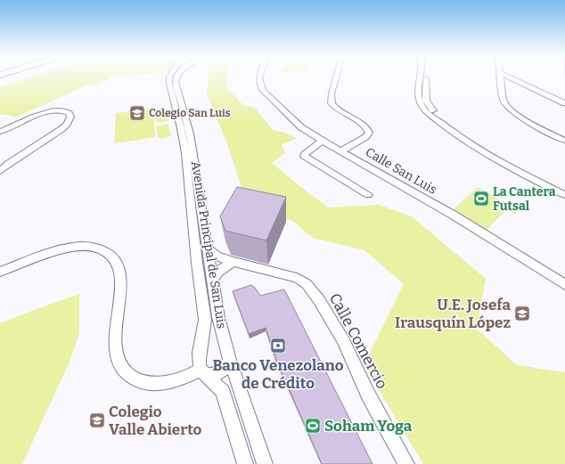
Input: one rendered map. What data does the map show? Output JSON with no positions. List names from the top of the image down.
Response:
{
  "streets": {
    "street": ["Calle San Luis", "Avenida Principal de San Luis", "Calle Comercio"]
  },
  "crossings": [
    ["Avenida Principal de San Luis", "Calle Comercio"]
  ],
  "places": {
    "school or university": ["Colegio San Luis", "U.E. Josefa Irausquín López", "Colegio Valle Abierto"],
    "sports": ["La Cantera Futsal", "Soham Yoga"],
    "bank": ["Banco Venezolano de Crédito"]
  }
}
